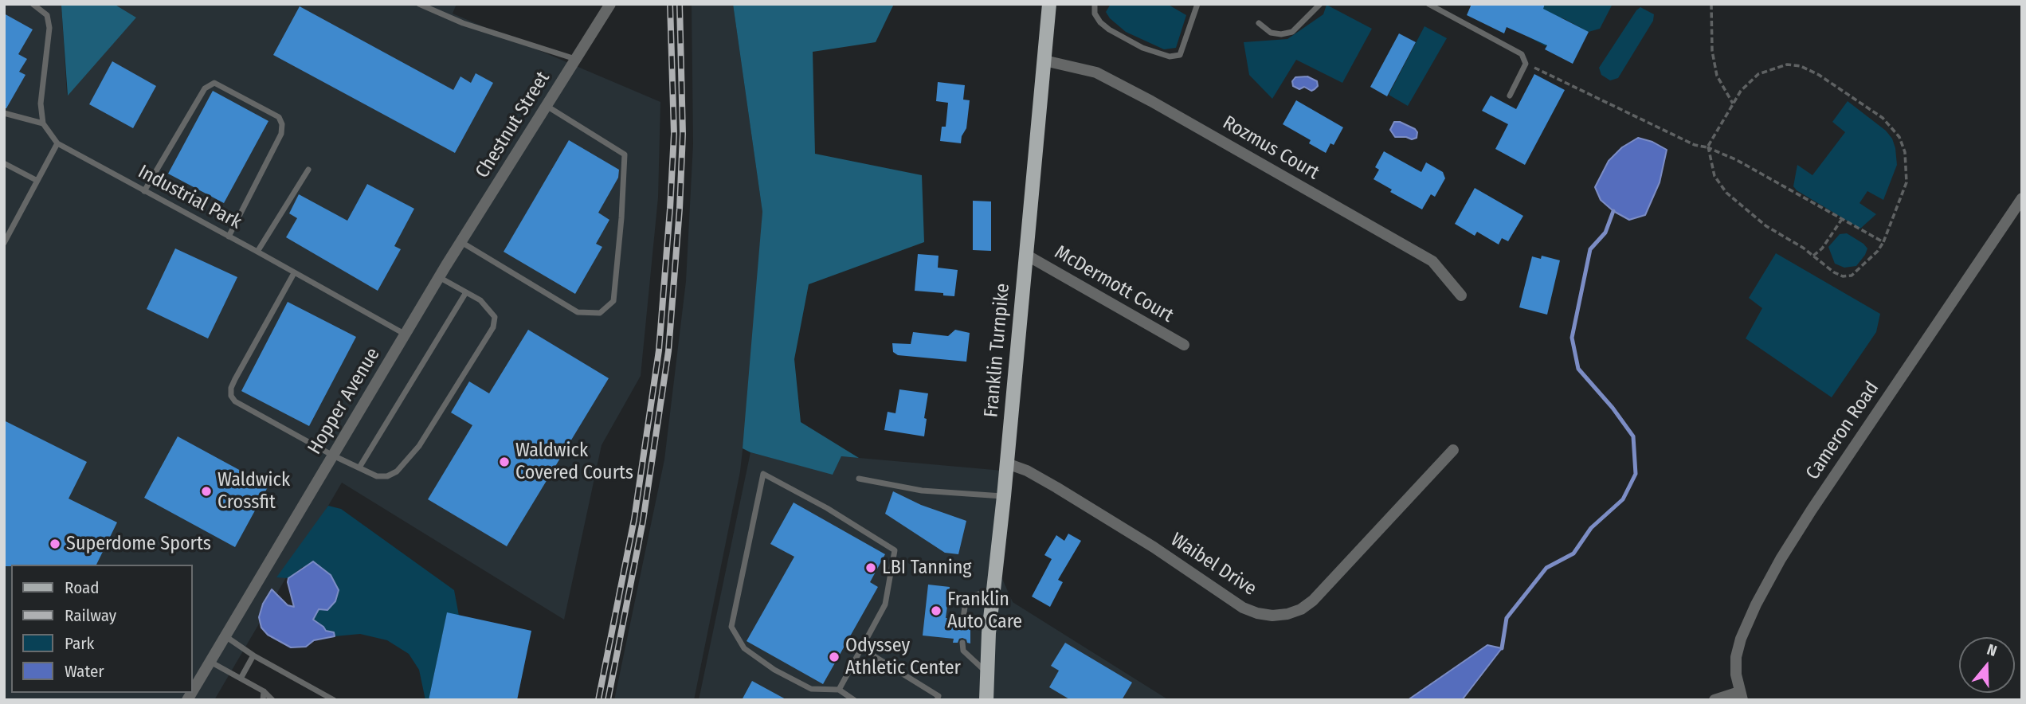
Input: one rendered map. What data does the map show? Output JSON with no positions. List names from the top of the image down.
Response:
{
  "streets": {
    "main road": ["Franklin Turnpike"],
    "street": [
      "Chestnut Street",
      "Rozmus Court",
      "McDermott Court",
      "Hopper Avenue",
      "Cameron Road",
      "Waibel Drive"
    ],
    "lane": ["Industrial Park"]
  },
  "crossings": [
    ["Chestnut Street", "Hopper Avenue"],
    ["Rozmus Court", "Franklin Turnpike"],
    ["Industrial Park", "Hopper Avenue"],
    ["McDermott Court", "Franklin Turnpike"],
    ["Franklin Turnpike", "Waibel Drive"]
  ],
  "places": [
    "Waldwick Covered Courts",
    "Waldwick Crossfit",
    "Superdome Sports",
    "LBI Tanning",
    "Franklin Auto Care",
    "Odyssey Athletic Center"
  ],
  "legend": [
    "Road",
    "Railway",
    "Park",
    "Water"
  ],
  "north": "top"
}
